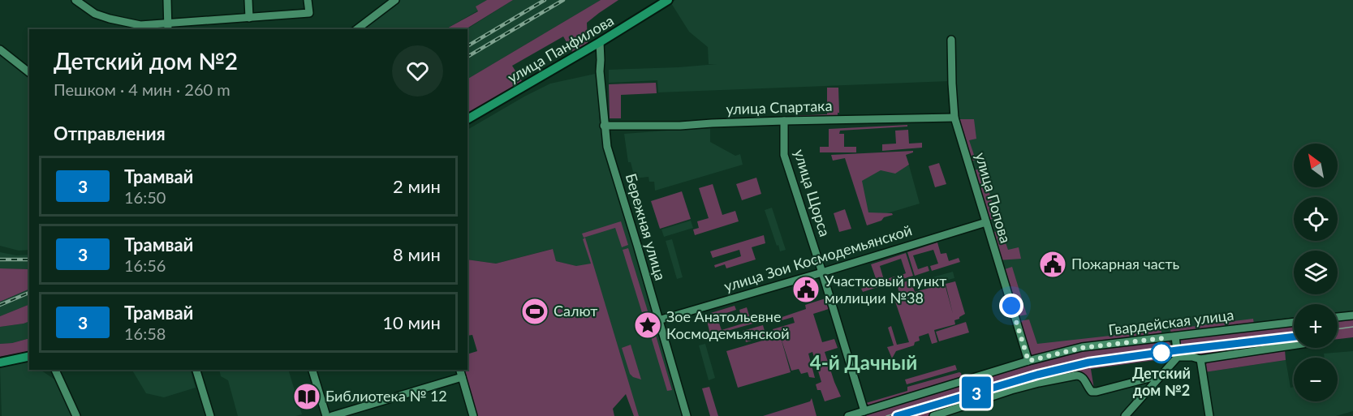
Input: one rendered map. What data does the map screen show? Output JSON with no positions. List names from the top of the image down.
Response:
{
  "streets": {
    "main road": ["улица Панфилова"],
    "street": [
      "улица Спартака",
      "улица Щорса",
      "улица Попова",
      "Бережная улица",
      "улица Зои Космодемьянской",
      "Гвардейская улица"
    ]
  },
  "crossings": [
    ["улица Панфилова", "Бережная улица"],
    ["улица Спартака", "улица Щорса"],
    ["улица Спартака", "улица Попова"],
    ["улица Спартака", "Бережная улица"],
    ["улица Щорса", "улица Зои Космодемьянской"],
    ["улица Щорса", "Гвардейская улица"],
    ["улица Попова", "улица Зои Космодемьянской"],
    ["улица Попова", "Гвардейская улица"],
    ["Бережная улица", "улица Зои Космодемьянской"]
  ],
  "districts": ["4-й Дачный"],
  "places": {
    "public building": ["Пожарная часть", "Участковый пункт милиции №38"],
    "sports": ["Салют"],
    "place": ["Зое Анатольевне Космодемьянской"],
    "other": ["Детский дом №2"],
    "library": ["Библиотека № 12"]
  },
  "lines": ["tram line 3"],
  "north": "top left",
  "page": {
    "on_map": "3",
    "heading": [
      ["Детский дом №2", "Пешком · 4 мин · 260 m"],
      "Отправления"
    ],
    "map_buttons": ["+", "−"],
    "list": [
      {
        "mark": "3",
        "name": "Трамвай",
        "note": "16:50",
        "value": "2 мин"
      },
      {
        "mark": "3",
        "name": "Трамвай",
        "note": "16:56",
        "value": "8 мин"
      },
      {
        "mark": "3",
        "name": "Трамвай",
        "note": "16:58",
        "value": "10 мин"
      }
    ]
  }
}
